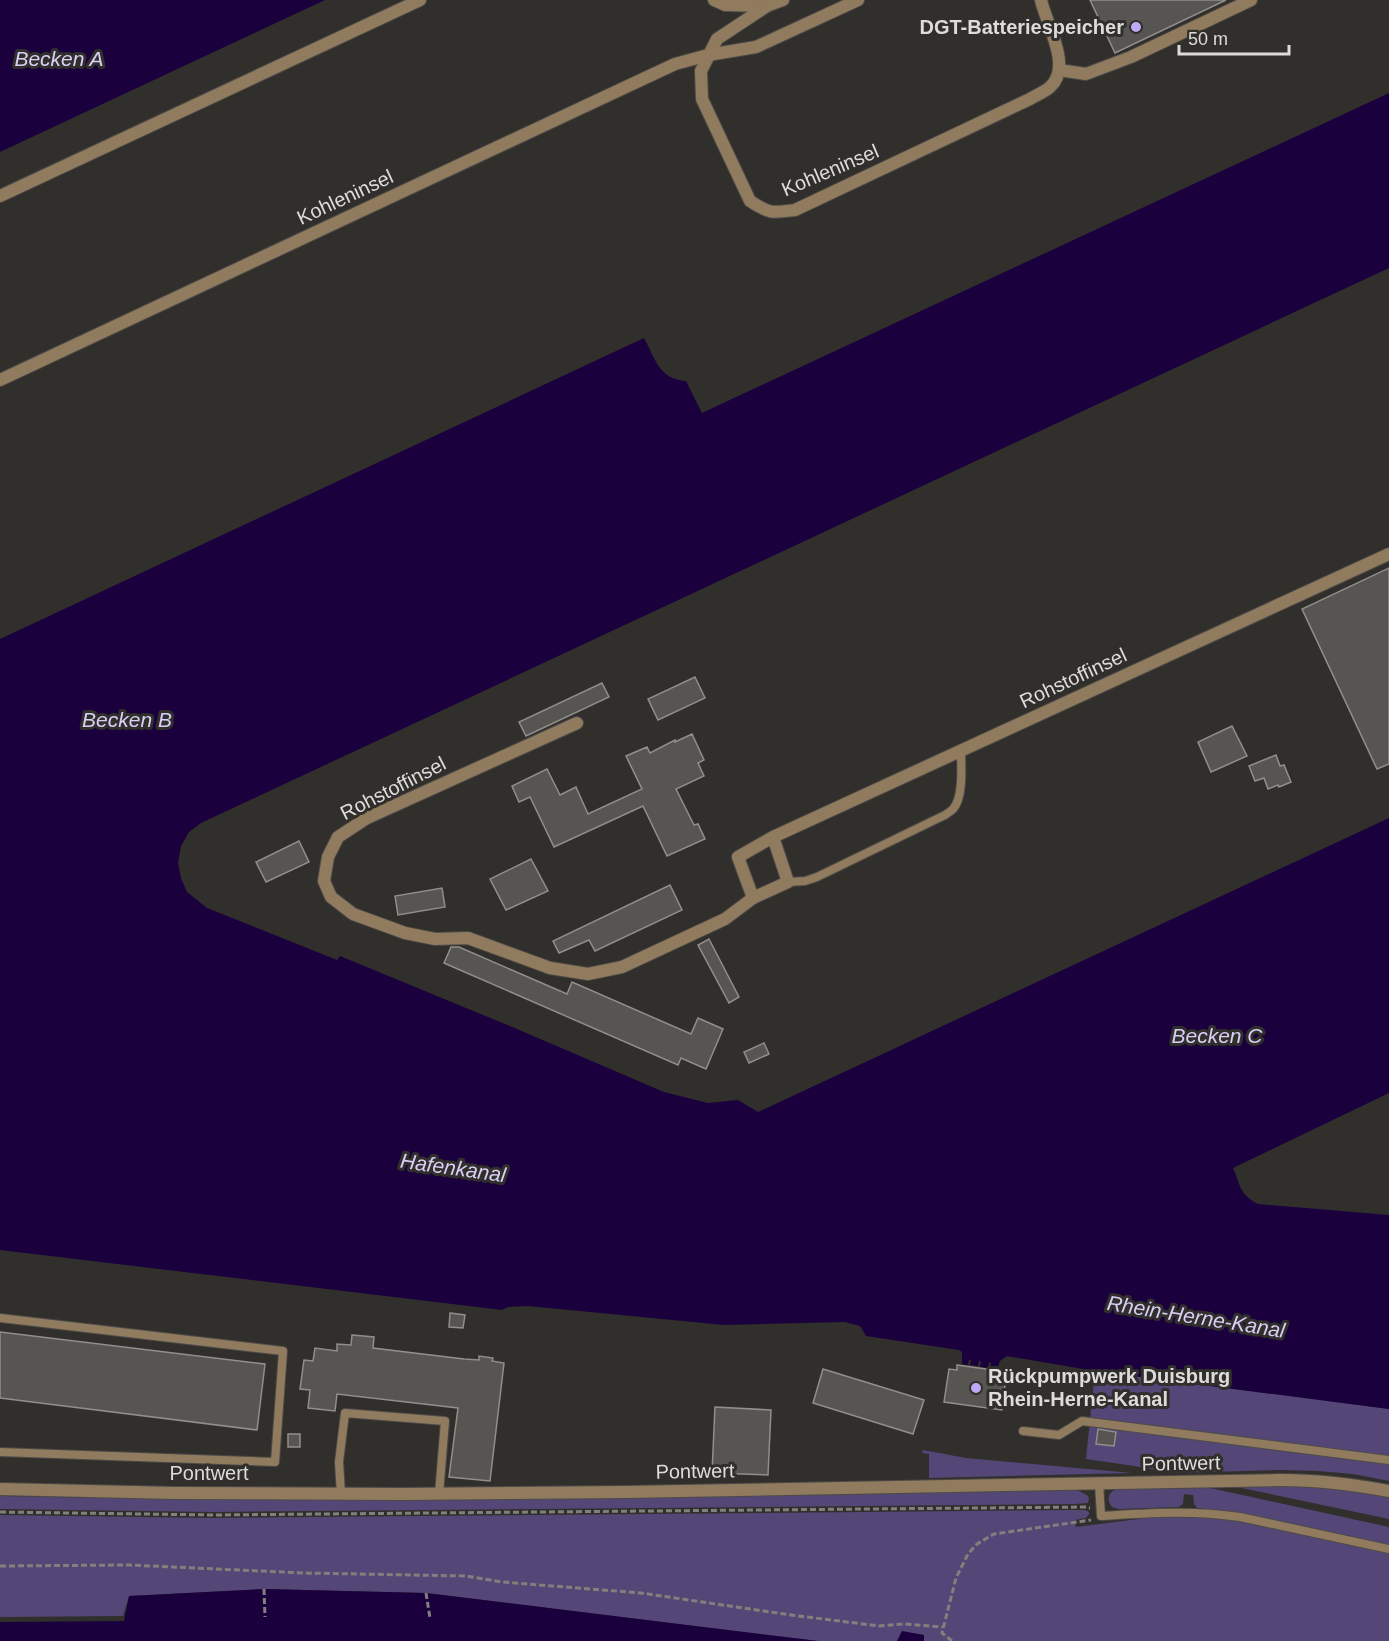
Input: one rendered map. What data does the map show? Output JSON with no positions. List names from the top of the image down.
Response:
{
  "streets": {
    "street": ["Kohleninsel", "Rohstoffinsel", "Pontwert"]
  },
  "water": [
    "Becken A",
    "Becken B",
    "Becken C",
    "Hafenkanal",
    "Rhein-Herne-Kanal"
  ],
  "places": ["DGT-Batteriespeicher", "Rückpumpwerk Duisburg Rhein-Herne-Kanal"],
  "scale_bar": "50 m"
}
